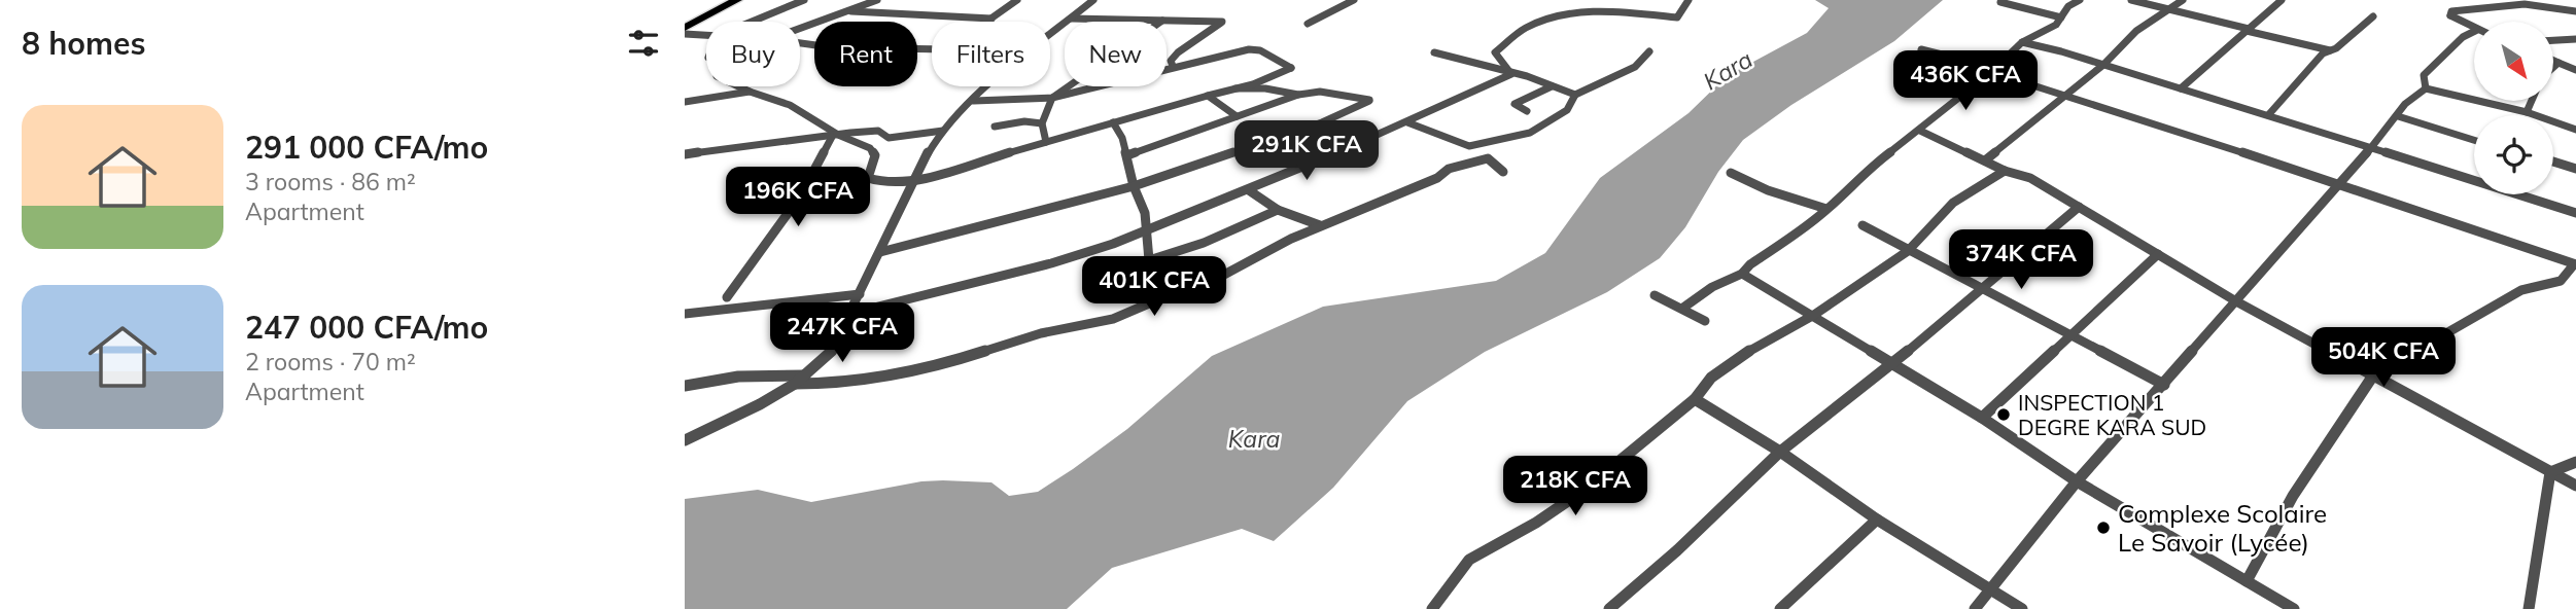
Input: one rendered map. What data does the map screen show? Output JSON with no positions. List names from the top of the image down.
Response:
{
  "water": ["Kara"],
  "places": ["INSPECTION 1 DEGRE KARA SUD", "Complexe Scolaire Le Savoir (Lycée)"],
  "north": "bottom right",
  "page": {
    "heading": "8 homes",
    "chip": [
      "Buy",
      "Rent",
      "Filters",
      "New"
    ],
    "price": [
      "436K CFA",
      "291K CFA",
      "196K CFA",
      "374K CFA",
      "401K CFA",
      "247K CFA",
      "504K CFA",
      "218K CFA"
    ],
    "list": [
      {
        "name": "291 000 CFA/mo",
        "note": "3 rooms · 86 m² · Apartment"
      },
      {
        "name": "247 000 CFA/mo",
        "note": "2 rooms · 70 m² · Apartment"
      }
    ]
  }
}
